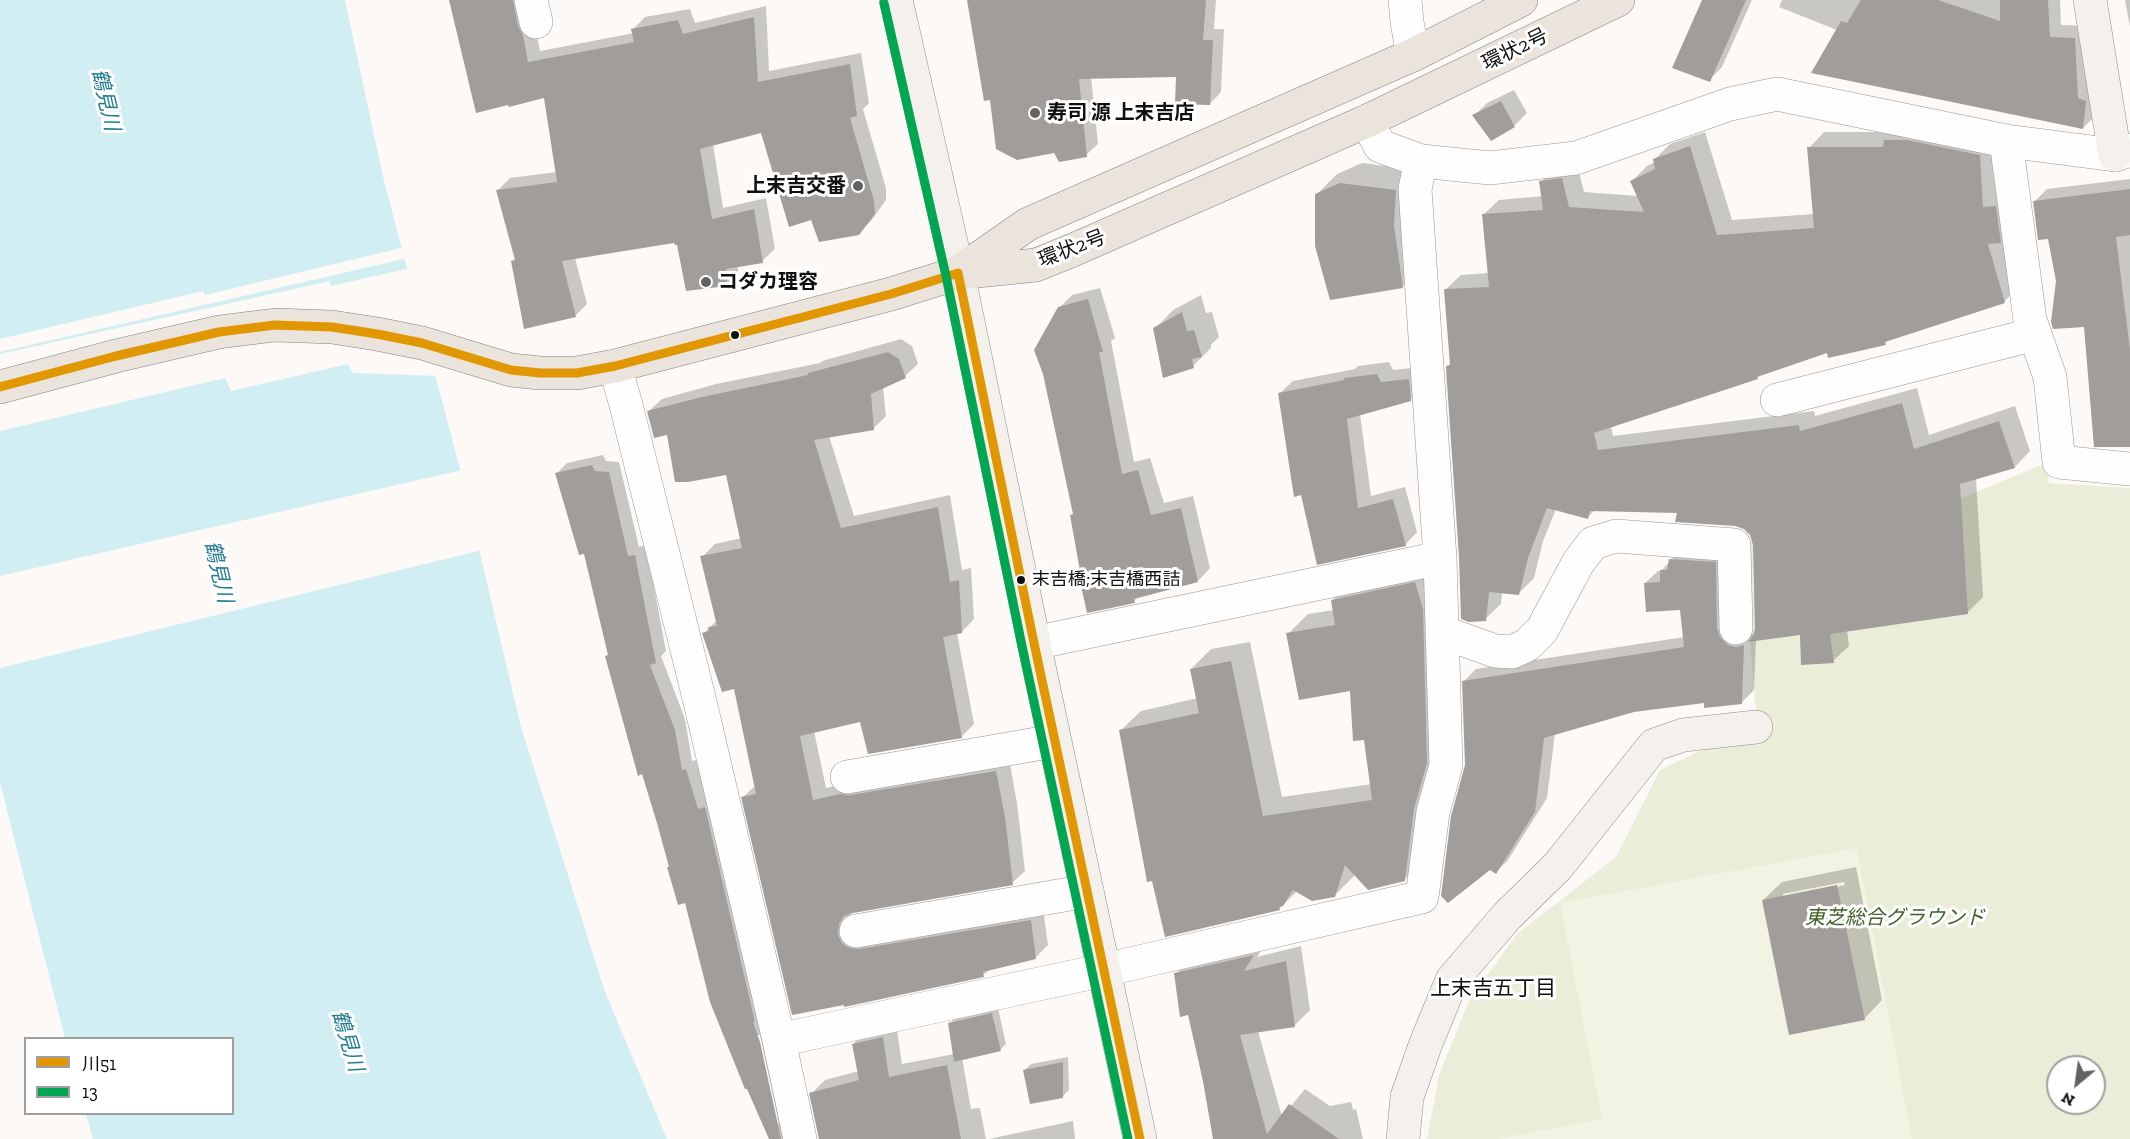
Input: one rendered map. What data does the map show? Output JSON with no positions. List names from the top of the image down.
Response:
{
  "streets": {
    "main road": ["環状2号"]
  },
  "districts": ["上末吉五丁目"],
  "water": ["鶴見川"],
  "parks": ["東芝総合グラウンド"],
  "places": [
    "寿司 源 上末吉店",
    "上末吉交番",
    "コダカ理容",
    "末吉橋;末吉橋西詰"
  ],
  "lines": ["transit line 13", "transit line 川51"],
  "legend": ["川51", "13"],
  "north": "bottom left"
}
